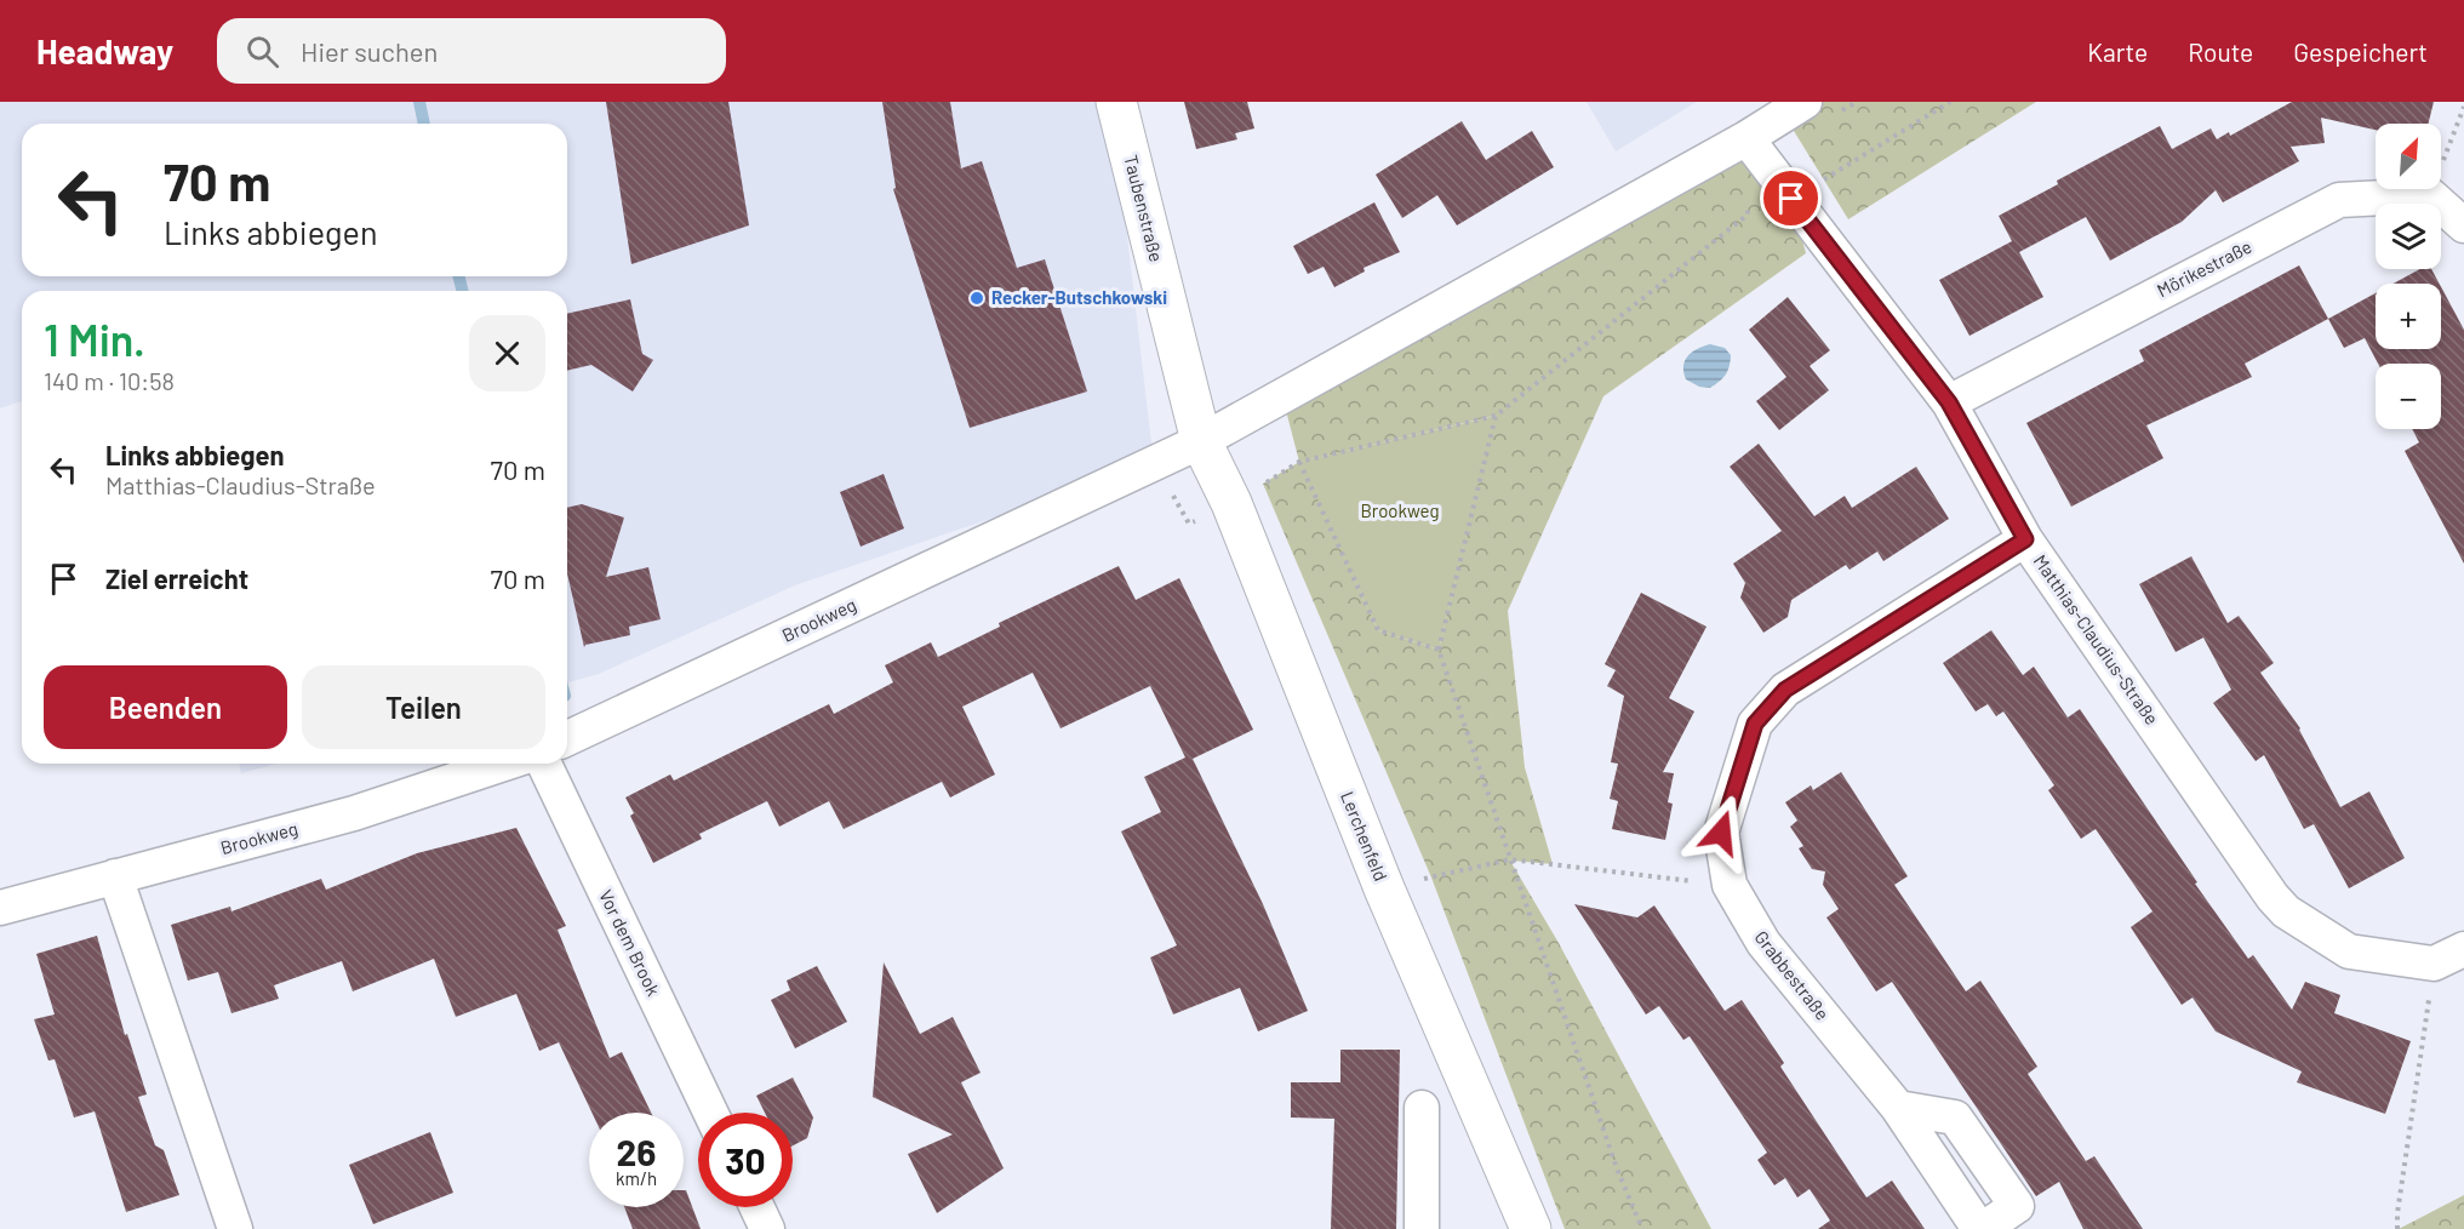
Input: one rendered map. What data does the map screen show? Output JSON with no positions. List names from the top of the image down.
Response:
{
  "streets": {
    "street": [
      "Taubenstraße",
      "Mörikestraße",
      "Brookweg",
      "Matthias-Claudius-Straße",
      "Lerchenfeld",
      "Vor dem Brook",
      "Grabbestraße"
    ]
  },
  "crossings": [
    ["Taubenstraße", "Brookweg"],
    ["Taubenstraße", "Lerchenfeld"],
    ["Mörikestraße", "Matthias-Claudius-Straße"],
    ["Brookweg", "Matthias-Claudius-Straße"],
    ["Brookweg", "Lerchenfeld"],
    ["Matthias-Claudius-Straße", "Grabbestraße"]
  ],
  "parks": ["Brookweg"],
  "places": ["Recker-Butschkowski"],
  "north": "top right",
  "page": {
    "header": "Headway",
    "search": "Hier suchen",
    "nav": ["Karte", "Route", "Gespeichert"],
    "map_buttons": ["+", "−"],
    "turn": ["70 m", "Links abbiegen"],
    "heading": ["1 Min.", "140 m · 10:58"],
    "list": [
      {
        "name": "Links abbiegen",
        "note": "Matthias-Claudius-Straße",
        "value": "70 m"
      },
      {
        "name": "Ziel erreicht",
        "value": "70 m"
      }
    ],
    "buttons": ["Beenden", "Teilen"],
    "speed": "26 km/h",
    "limit": "30"
  }
}
